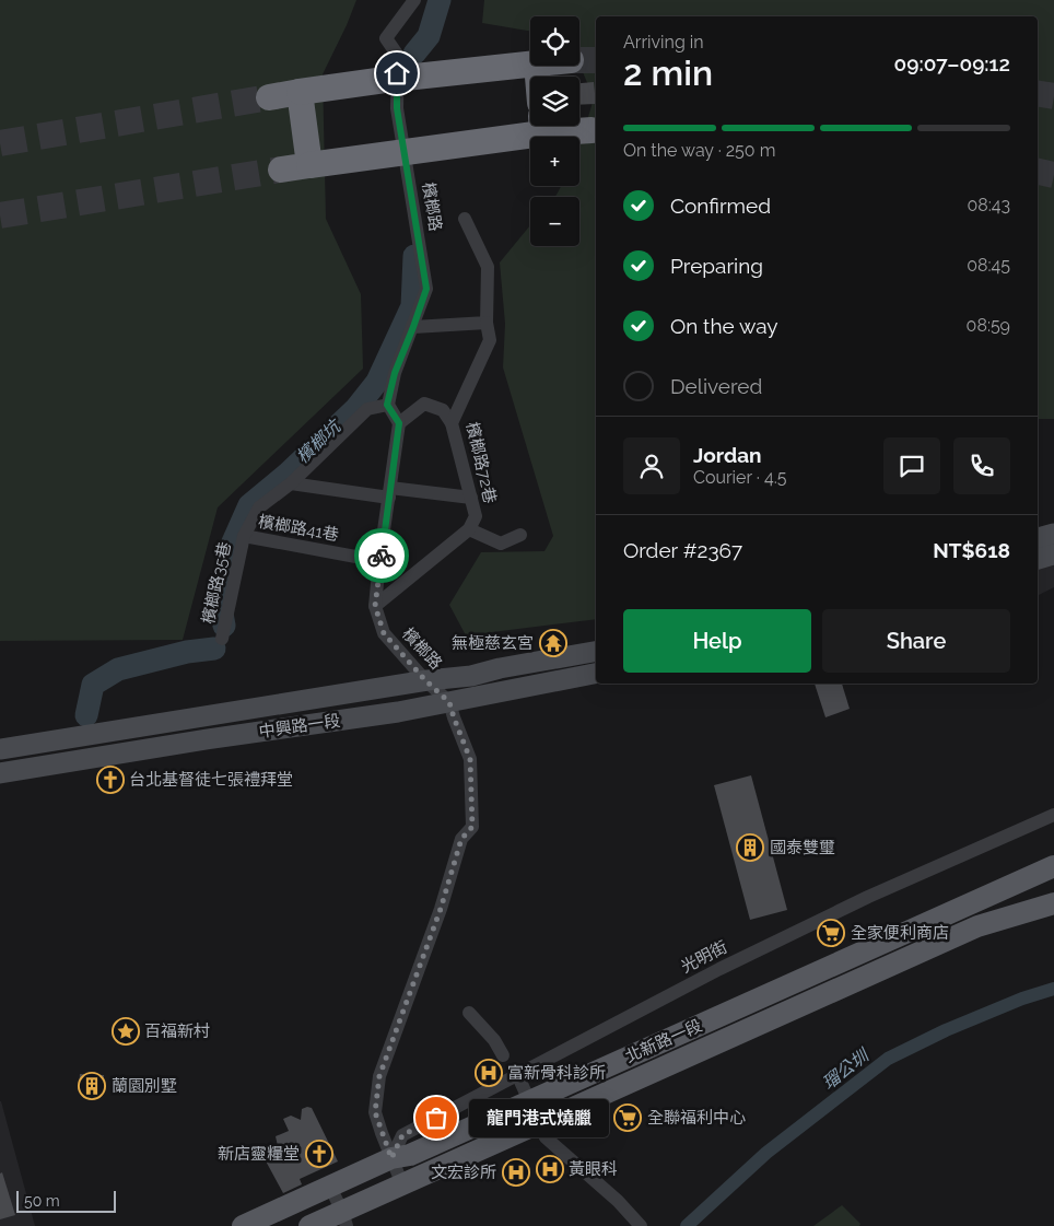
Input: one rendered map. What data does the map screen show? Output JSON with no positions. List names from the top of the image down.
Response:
{
  "streets": {
    "main road": ["北新路一段"],
    "street": [
      "檳榔路",
      "檳榔路72巷",
      "檳榔路41巷",
      "檳榔路35巷",
      "中興路一段",
      "光明街"
    ]
  },
  "crossings": [
    ["檳榔路", "檳榔路41巷"],
    ["檳榔路", "檳榔路35巷"],
    ["檳榔路", "中興路一段"],
    ["檳榔路", "光明街"],
    ["檳榔路", "北新路一段"],
    ["檳榔路41巷", "檳榔路35巷"],
    ["光明街", "北新路一段"]
  ],
  "water": ["檳榔坑", "瑠公圳"],
  "places": {
    "temple": ["無極慈玄宮"],
    "church": ["台北基督徒七張禮拜堂", "新店靈糧堂"],
    "building": ["國泰雙璽", "蘭園別墅"],
    "supermarket": ["全家便利商店", "全聯福利中心"],
    "place": ["百福新村"],
    "hospital": ["富新骨科診所", "黃眼科", "文宏診所"],
    "other": ["龍門港式燒臘"]
  },
  "scale_bar": "50 m",
  "page": {
    "map_buttons": ["+", "−"],
    "heading": ["2 min", "Arriving in", "09:07–09:12"],
    "panel": [
      "Jordan",
      "Courier · 4.5",
      "Order #2367",
      "NT$618"
    ],
    "bar": "On the way · 250 m",
    "list": [
      ["Confirmed", "08:43"],
      ["Preparing", "08:45"],
      ["On the way", "08:59"],
      "Delivered"
    ],
    "buttons": ["Help", "Share"],
    "bubble": "龍門港式燒臘",
    "scale": "50 m"
  }
}
